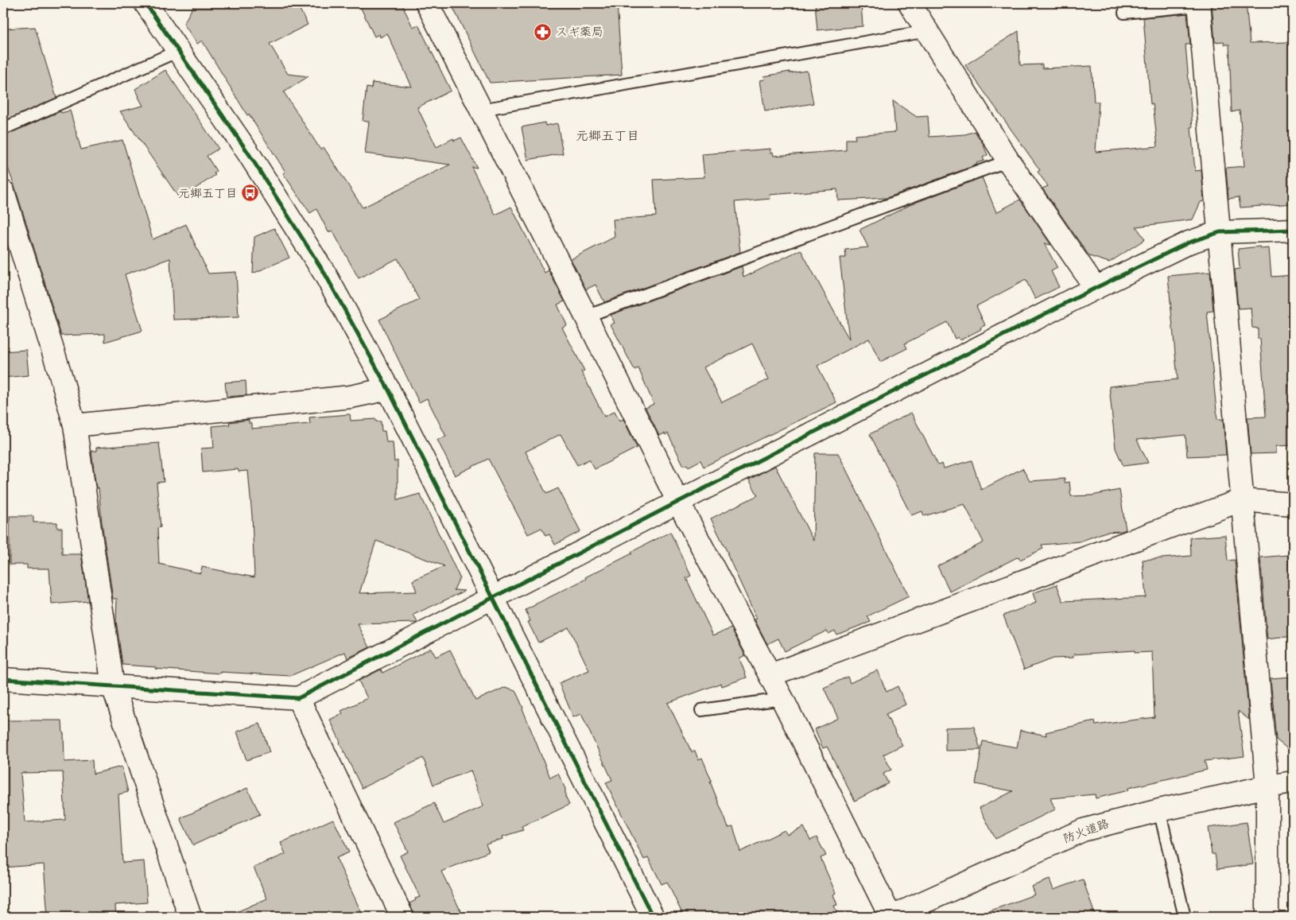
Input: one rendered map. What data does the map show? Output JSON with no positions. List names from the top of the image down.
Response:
{
  "streets": {
    "street": ["防火道路"]
  },
  "districts": ["元郷五丁目"],
  "places": {
    "pharmacy": ["スギ薬局"],
    "bus stop": ["元郷五丁目"]
  }
}
